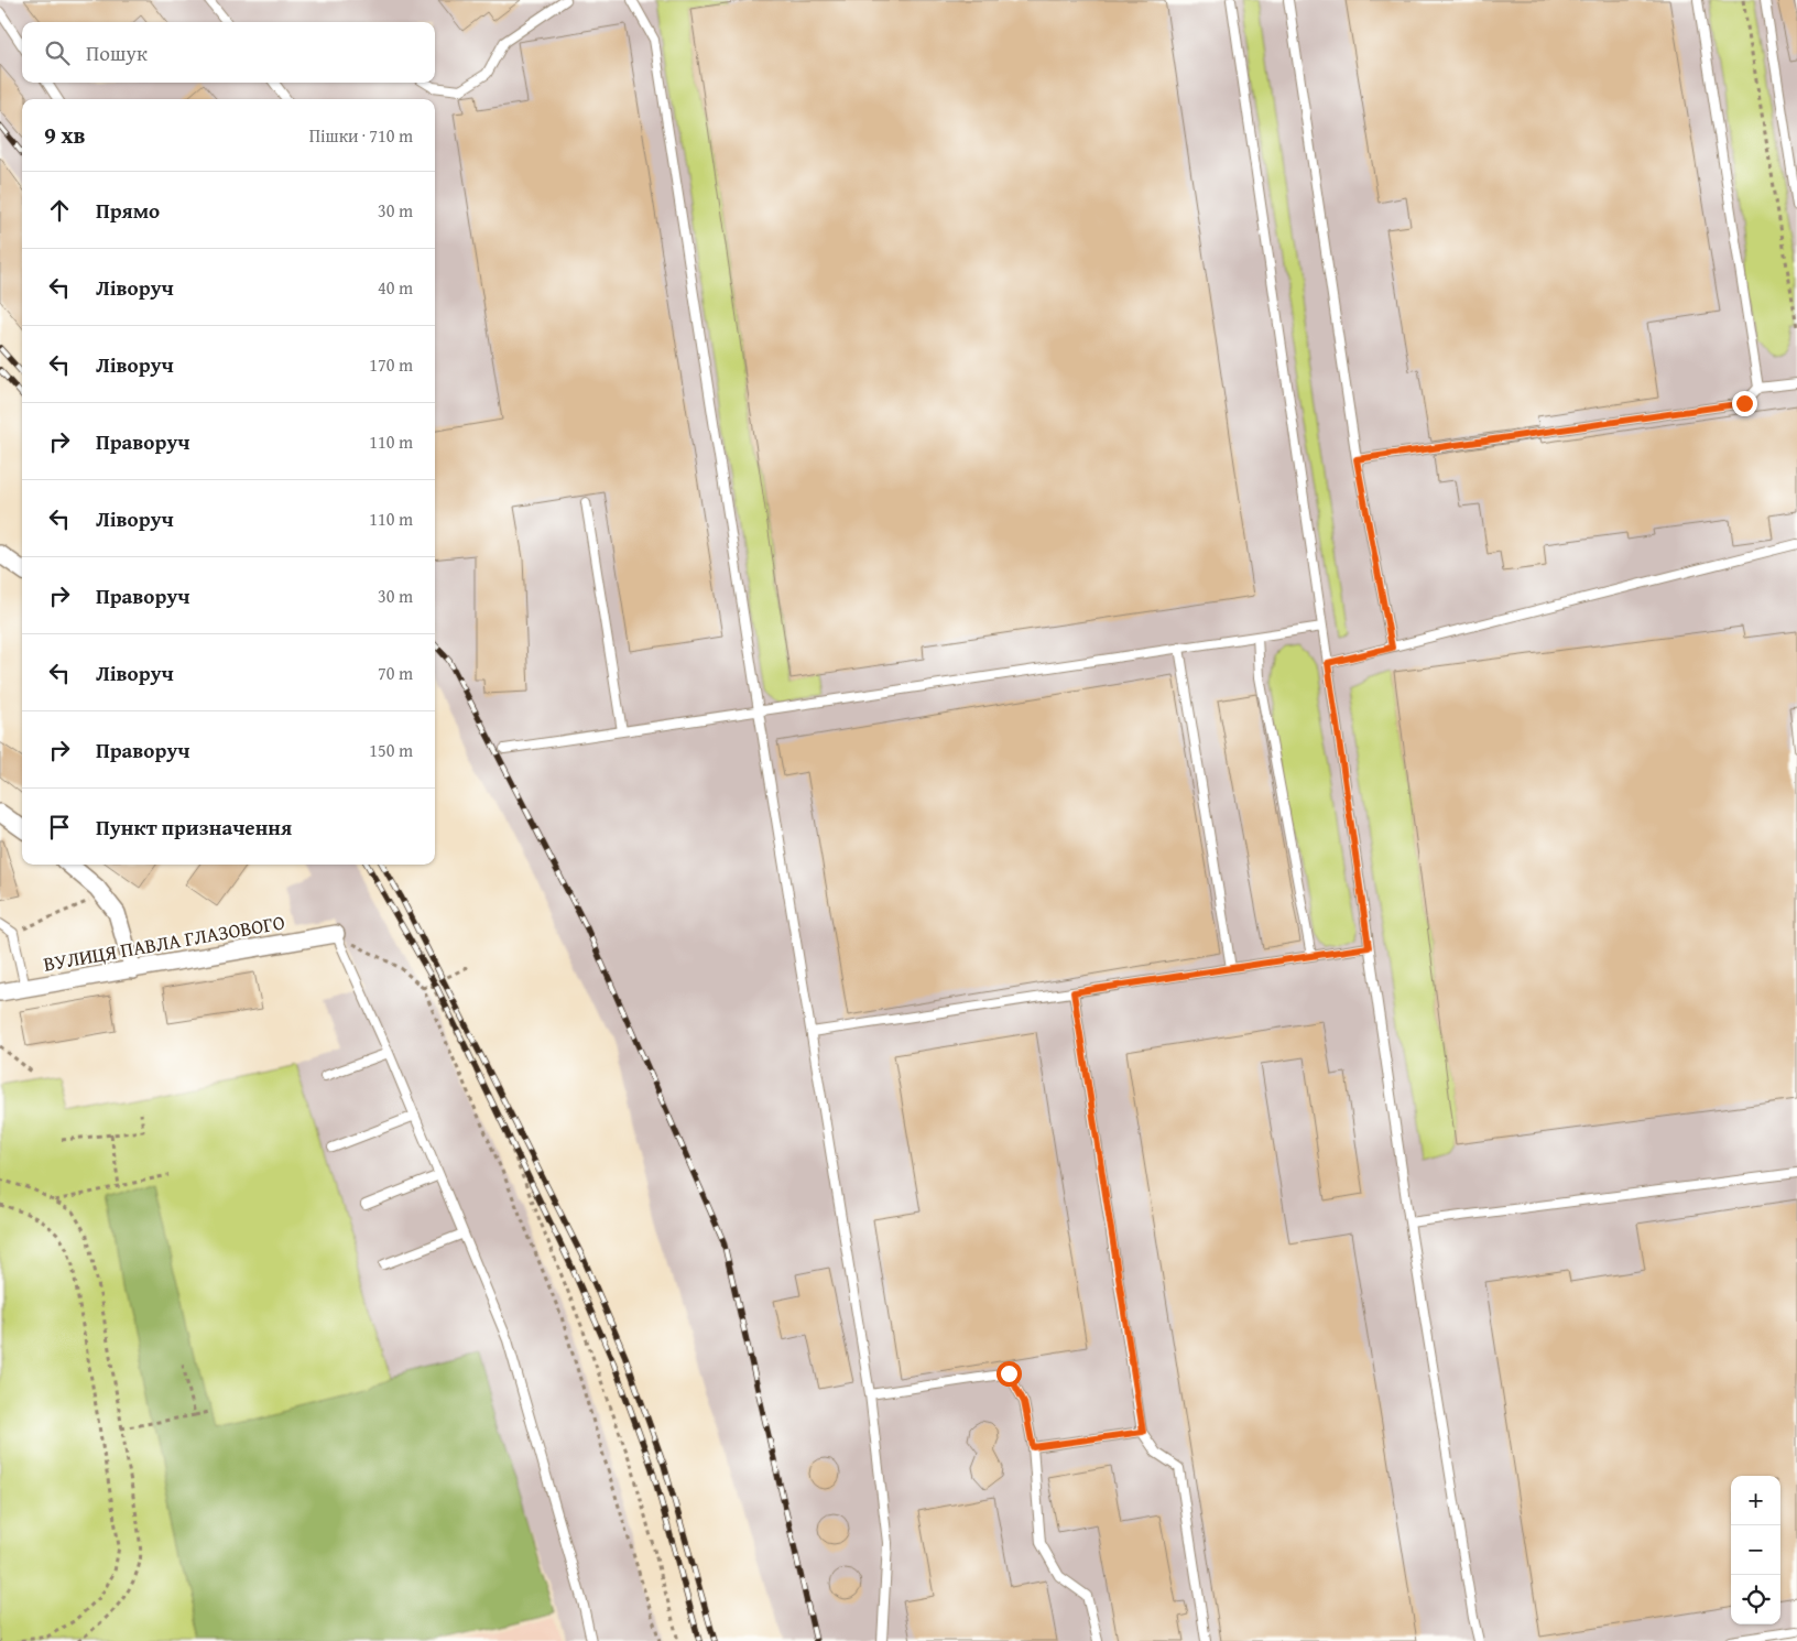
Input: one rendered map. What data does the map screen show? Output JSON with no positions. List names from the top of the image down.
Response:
{
  "streets": {
    "street": ["ВУЛИЦЯ ПАВЛА ГЛАЗОВОГО"]
  },
  "page": {
    "search": "Пошук",
    "heading": ["9 хв", "Пішки · 710 m"],
    "list": [
      ["Прямо", "30 m"],
      ["Ліворуч", "40 m"],
      ["Ліворуч", "170 m"],
      ["Праворуч", "110 m"],
      ["Ліворуч", "110 m"],
      ["Праворуч", "30 m"],
      ["Ліворуч", "70 m"],
      ["Праворуч", "150 m"],
      "Пункт призначення"
    ],
    "map_buttons": ["+", "−"]
  }
}
